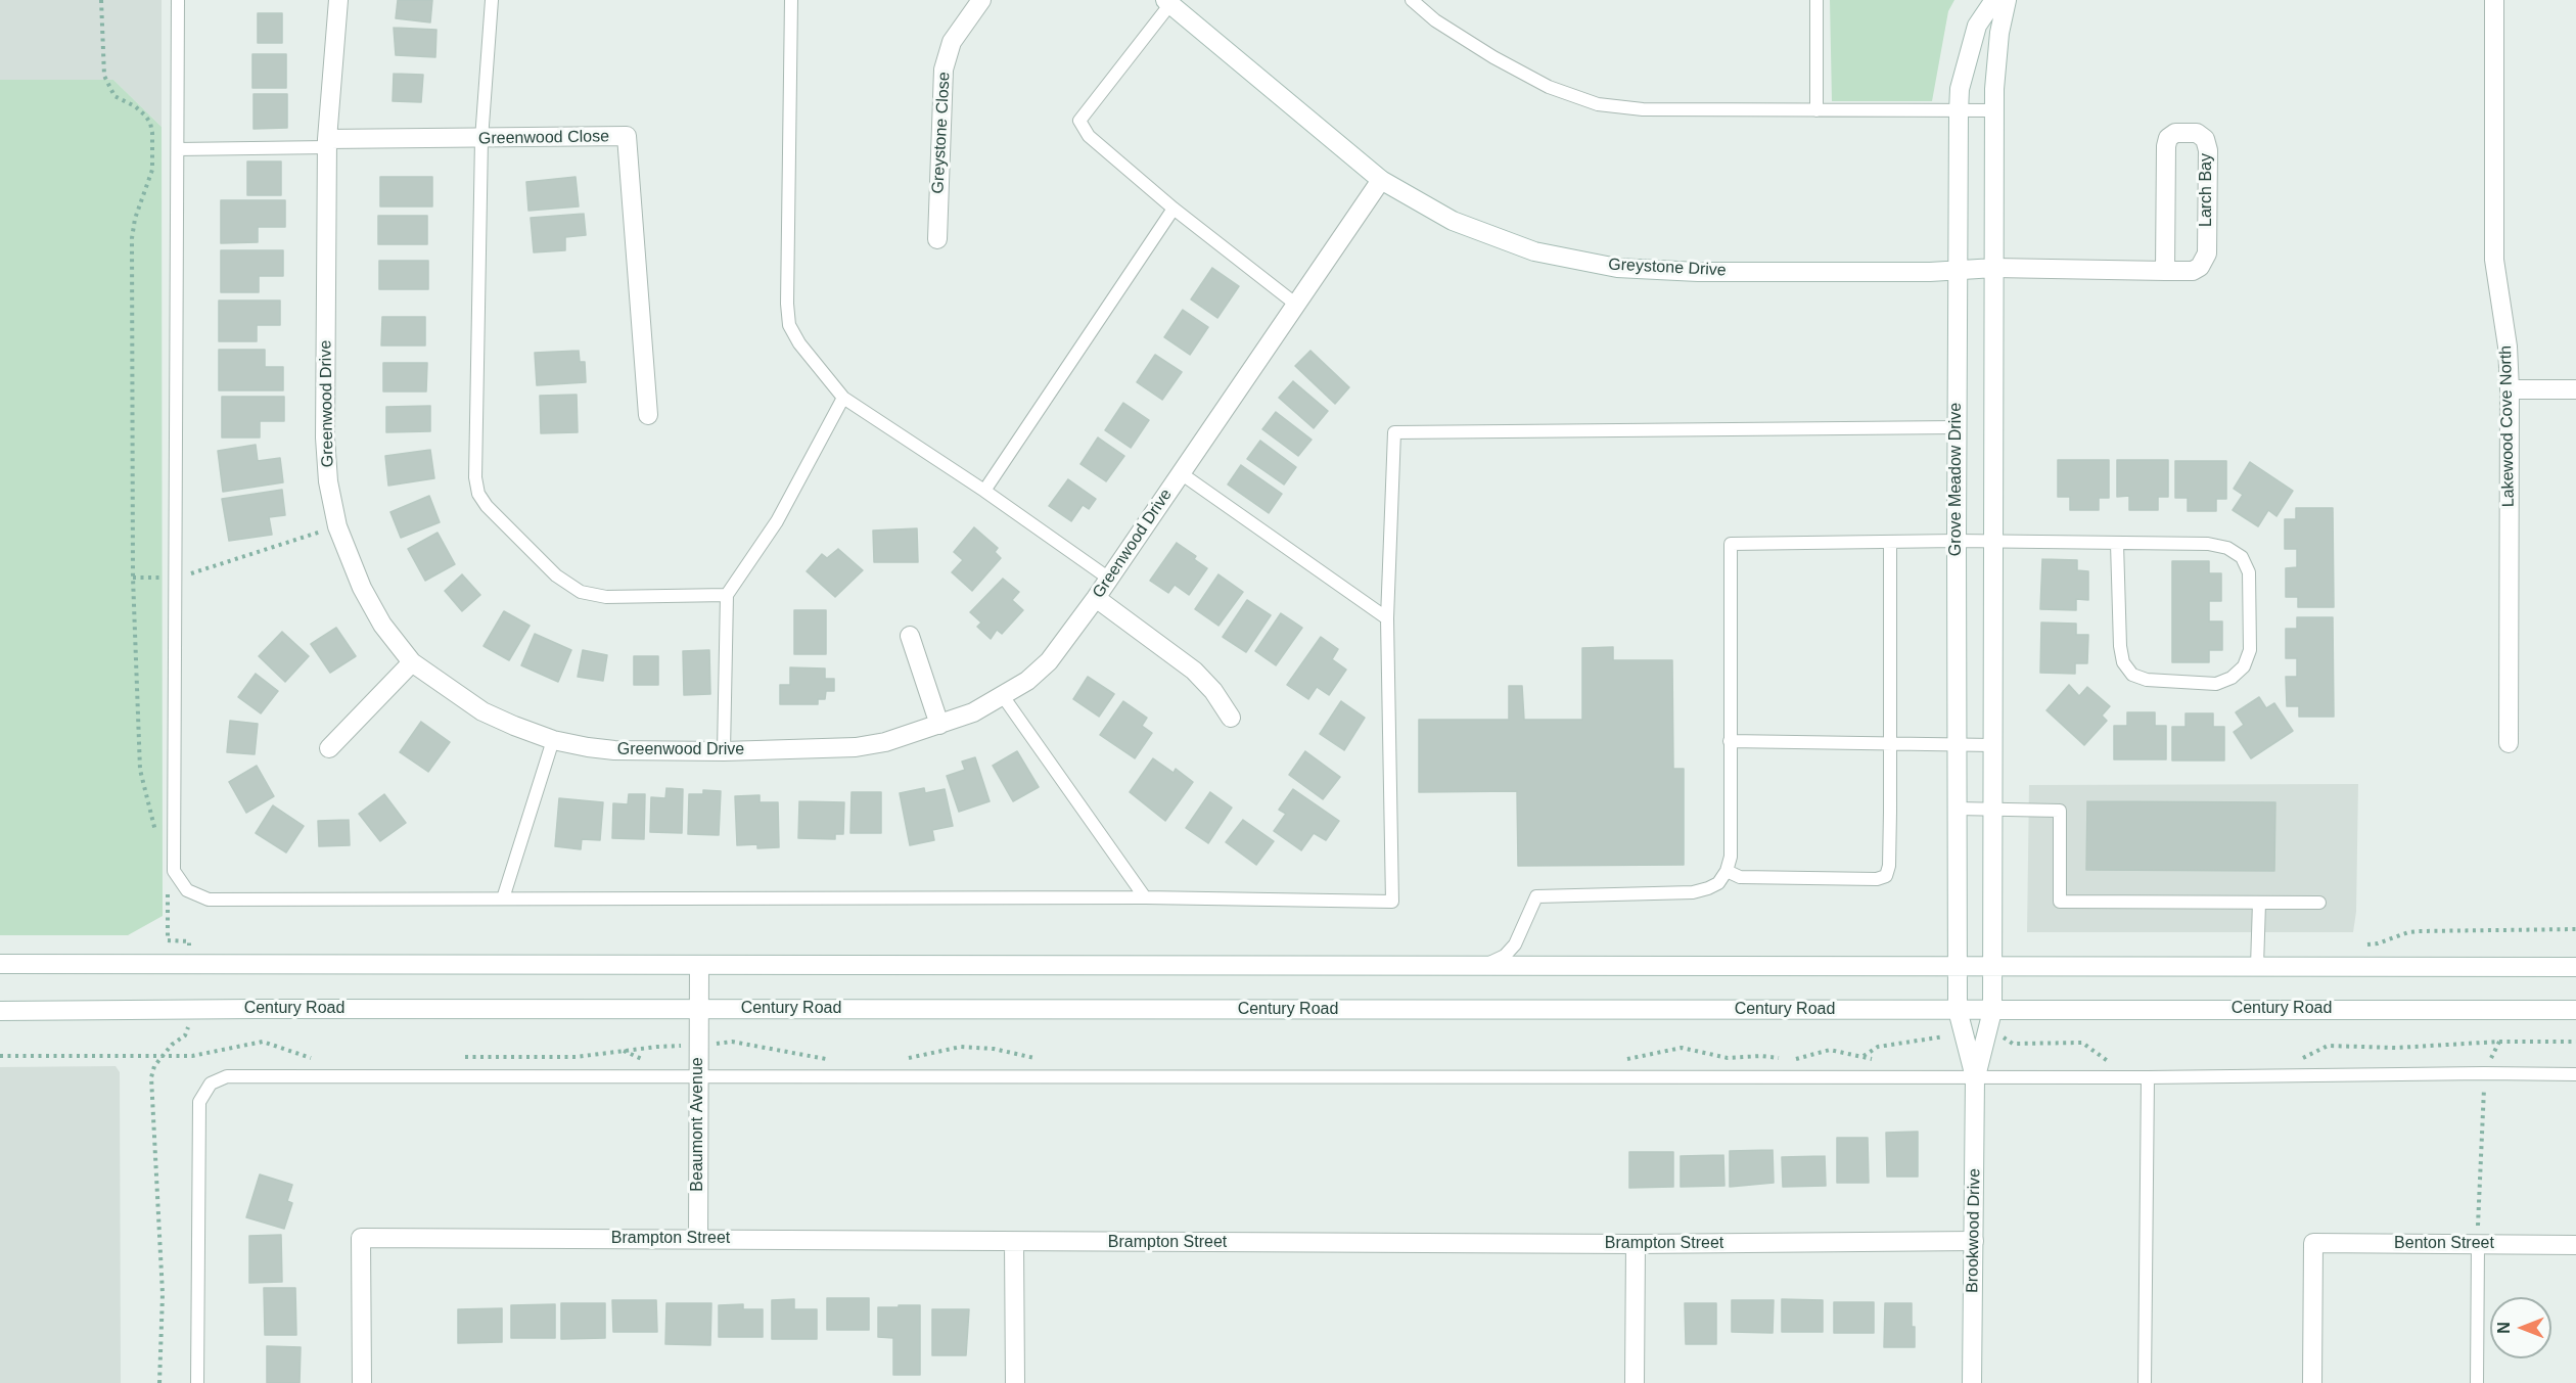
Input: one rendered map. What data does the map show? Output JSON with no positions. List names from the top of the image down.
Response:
{
  "streets": {
    "street": [
      "Greystone Close",
      "Greenwood Close",
      "Larch Bay",
      "Greystone Drive",
      "Greenwood Drive",
      "Lakewood Cove North",
      "Grove Meadow Drive",
      "Century Road",
      "Beaumont Avenue",
      "Brookwood Drive",
      "Brampton Street",
      "Benton Street"
    ]
  },
  "crossings": [
    ["Greenwood Close", "Greenwood Drive"],
    ["Larch Bay", "Greystone Drive"],
    ["Greystone Drive", "Greenwood Drive"],
    ["Greystone Drive", "Grove Meadow Drive"],
    ["Grove Meadow Drive", "Century Road"],
    ["Grove Meadow Drive", "Brookwood Drive"],
    ["Century Road", "Beaumont Avenue"],
    ["Century Road", "Brookwood Drive"],
    ["Beaumont Avenue", "Brampton Street"],
    ["Brookwood Drive", "Brampton Street"]
  ],
  "north": "left"
}
